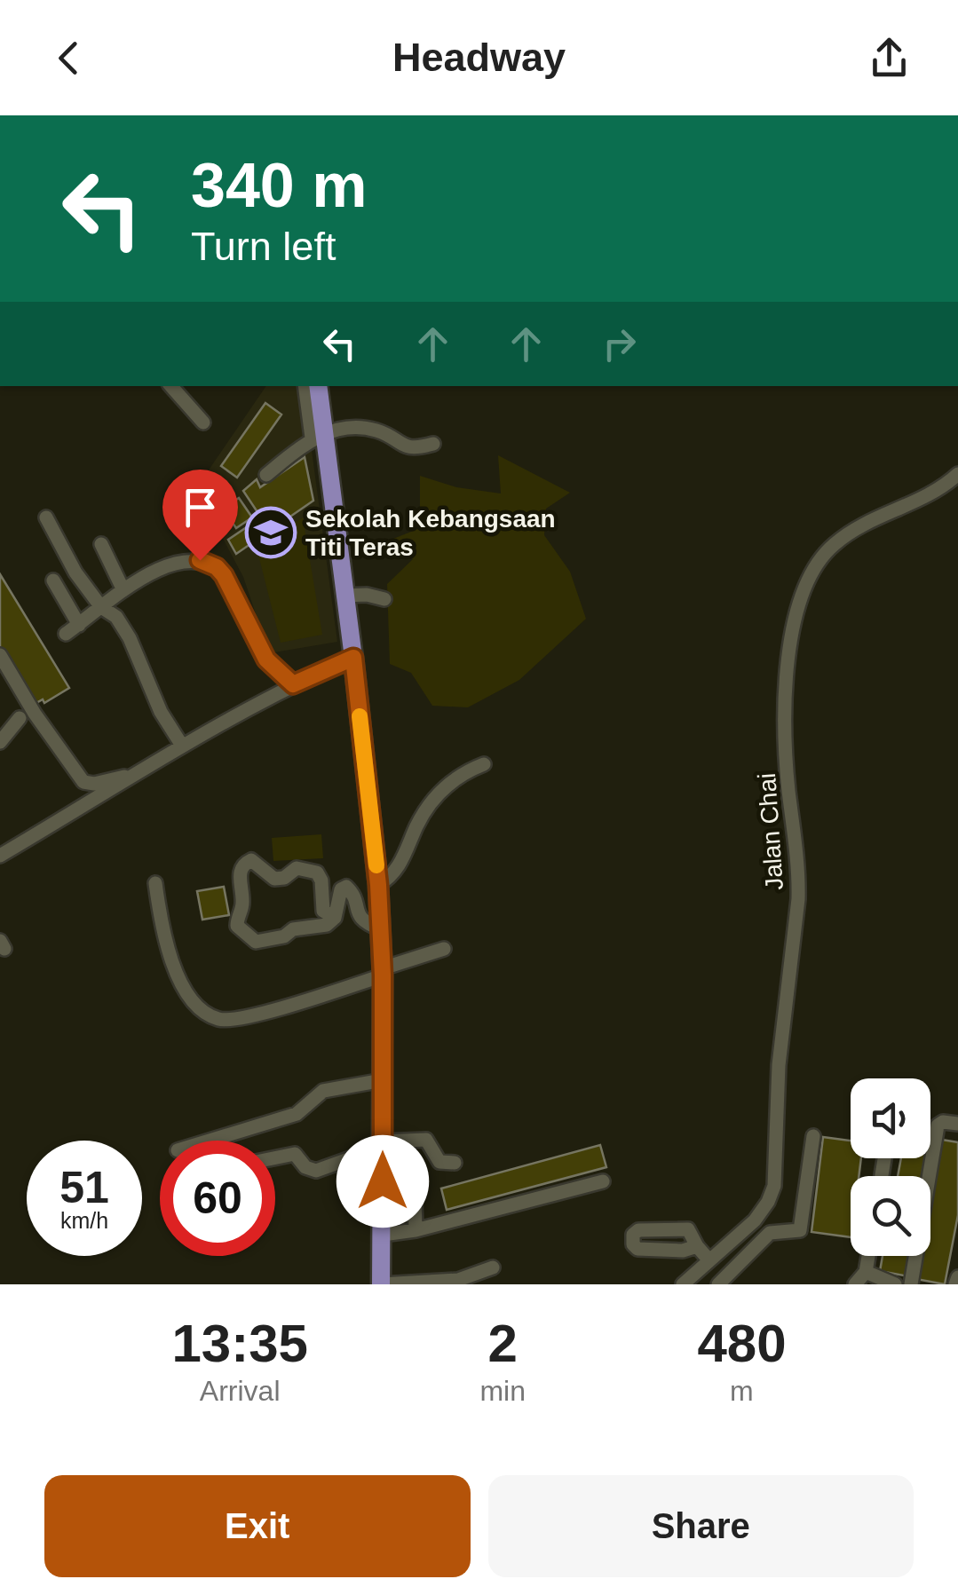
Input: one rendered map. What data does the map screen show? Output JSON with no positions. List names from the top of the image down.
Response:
{
  "streets": {
    "street": ["Jalan Chai"]
  },
  "places": {
    "school or university": ["Sekolah Kebangsaan Titi Teras"]
  },
  "page": {
    "header": "Headway",
    "turn": ["340 m", "Turn left"],
    "speed": "51 km/h",
    "limit": "60",
    "eta": [
      "13:35",
      "Arrival",
      "2",
      "min",
      "480",
      "m"
    ],
    "buttons": ["Exit", "Share"]
  }
}
